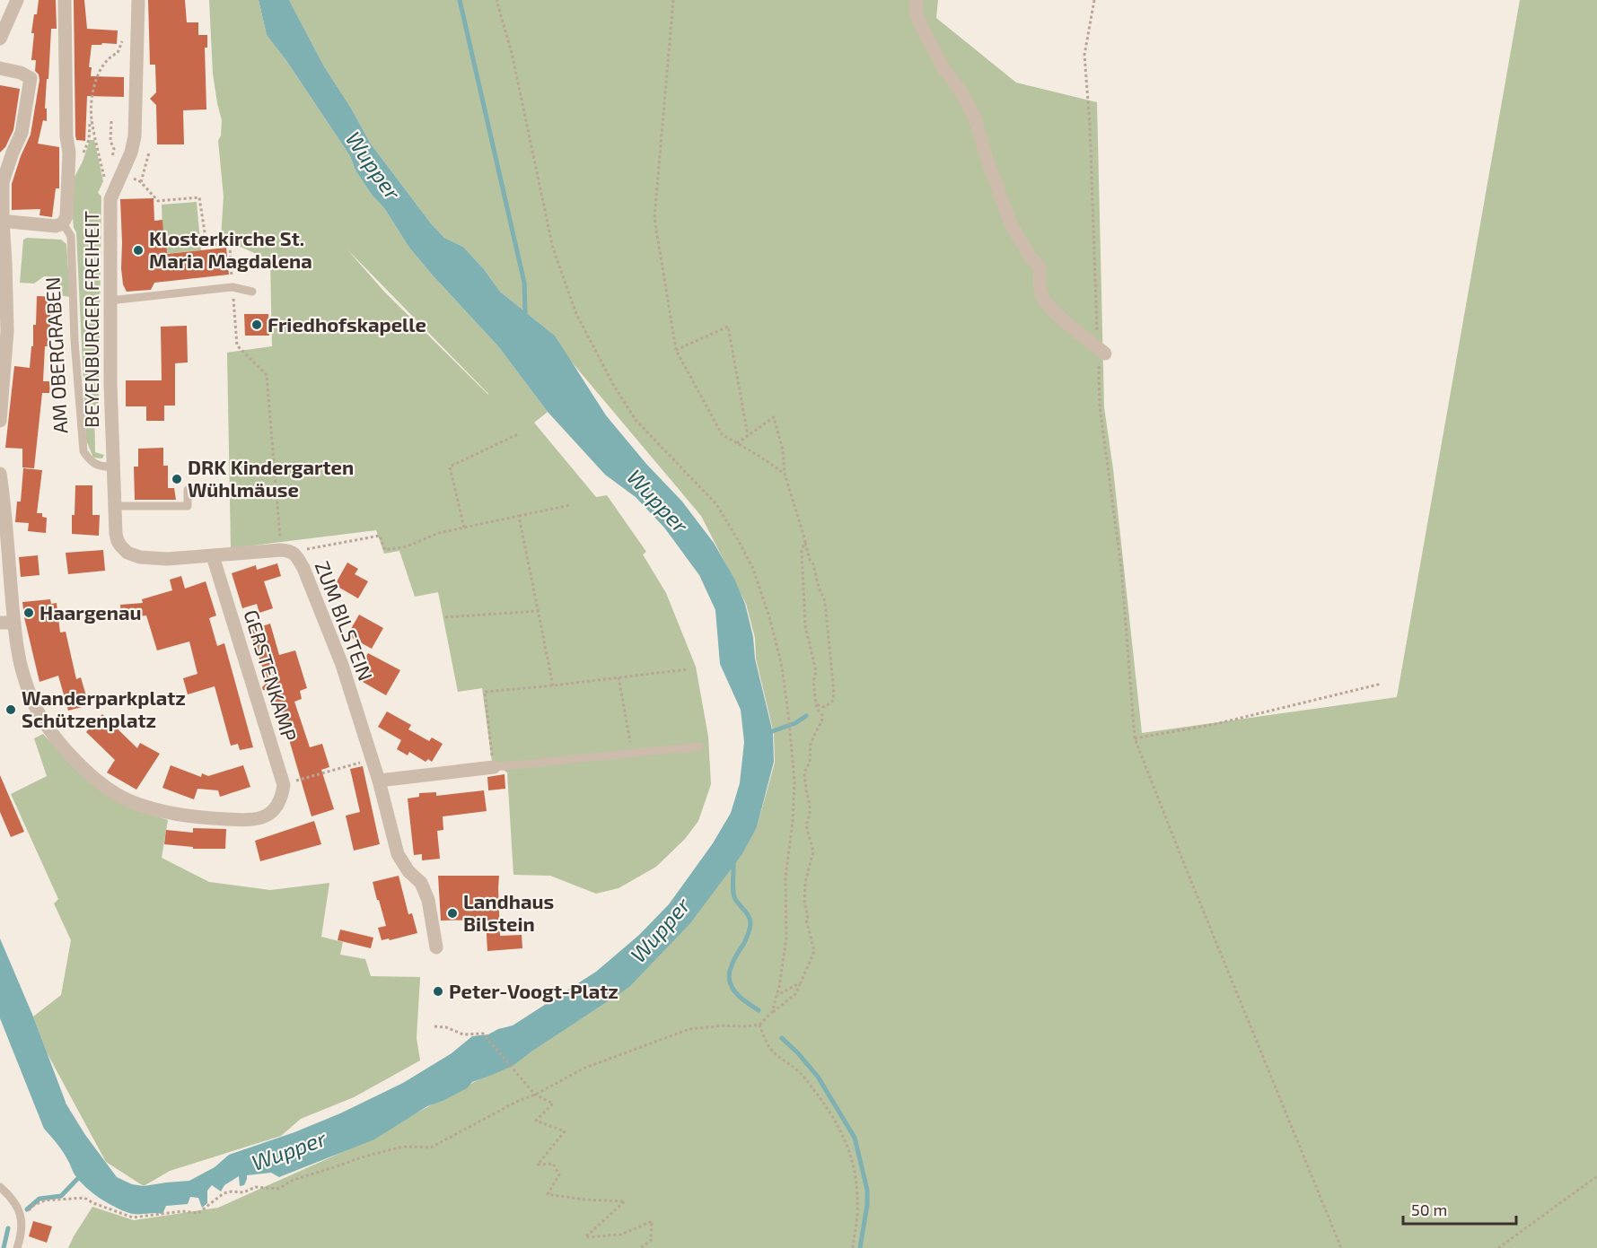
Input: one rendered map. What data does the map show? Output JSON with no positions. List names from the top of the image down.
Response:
{
  "streets": {
    "street": [
      "BEYENBURGER FREIHEIT",
      "AM OBERGRABEN",
      "ZUM BILSTEIN",
      "GERSTENKAMP"
    ]
  },
  "crossings": [
    ["BEYENBURGER FREIHEIT", "AM OBERGRABEN"],
    ["BEYENBURGER FREIHEIT", "GERSTENKAMP"]
  ],
  "water": ["Wupper"],
  "places": [
    "Klosterkirche St. Maria Magdalena",
    "Friedhofskapelle",
    "DRK Kindergarten Wühlmäuse",
    "Haargenau",
    "Wanderparkplatz Schützenplatz",
    "Landhaus Bilstein",
    "Peter-Voogt-Platz"
  ],
  "scale_bar": "50 m"
}
